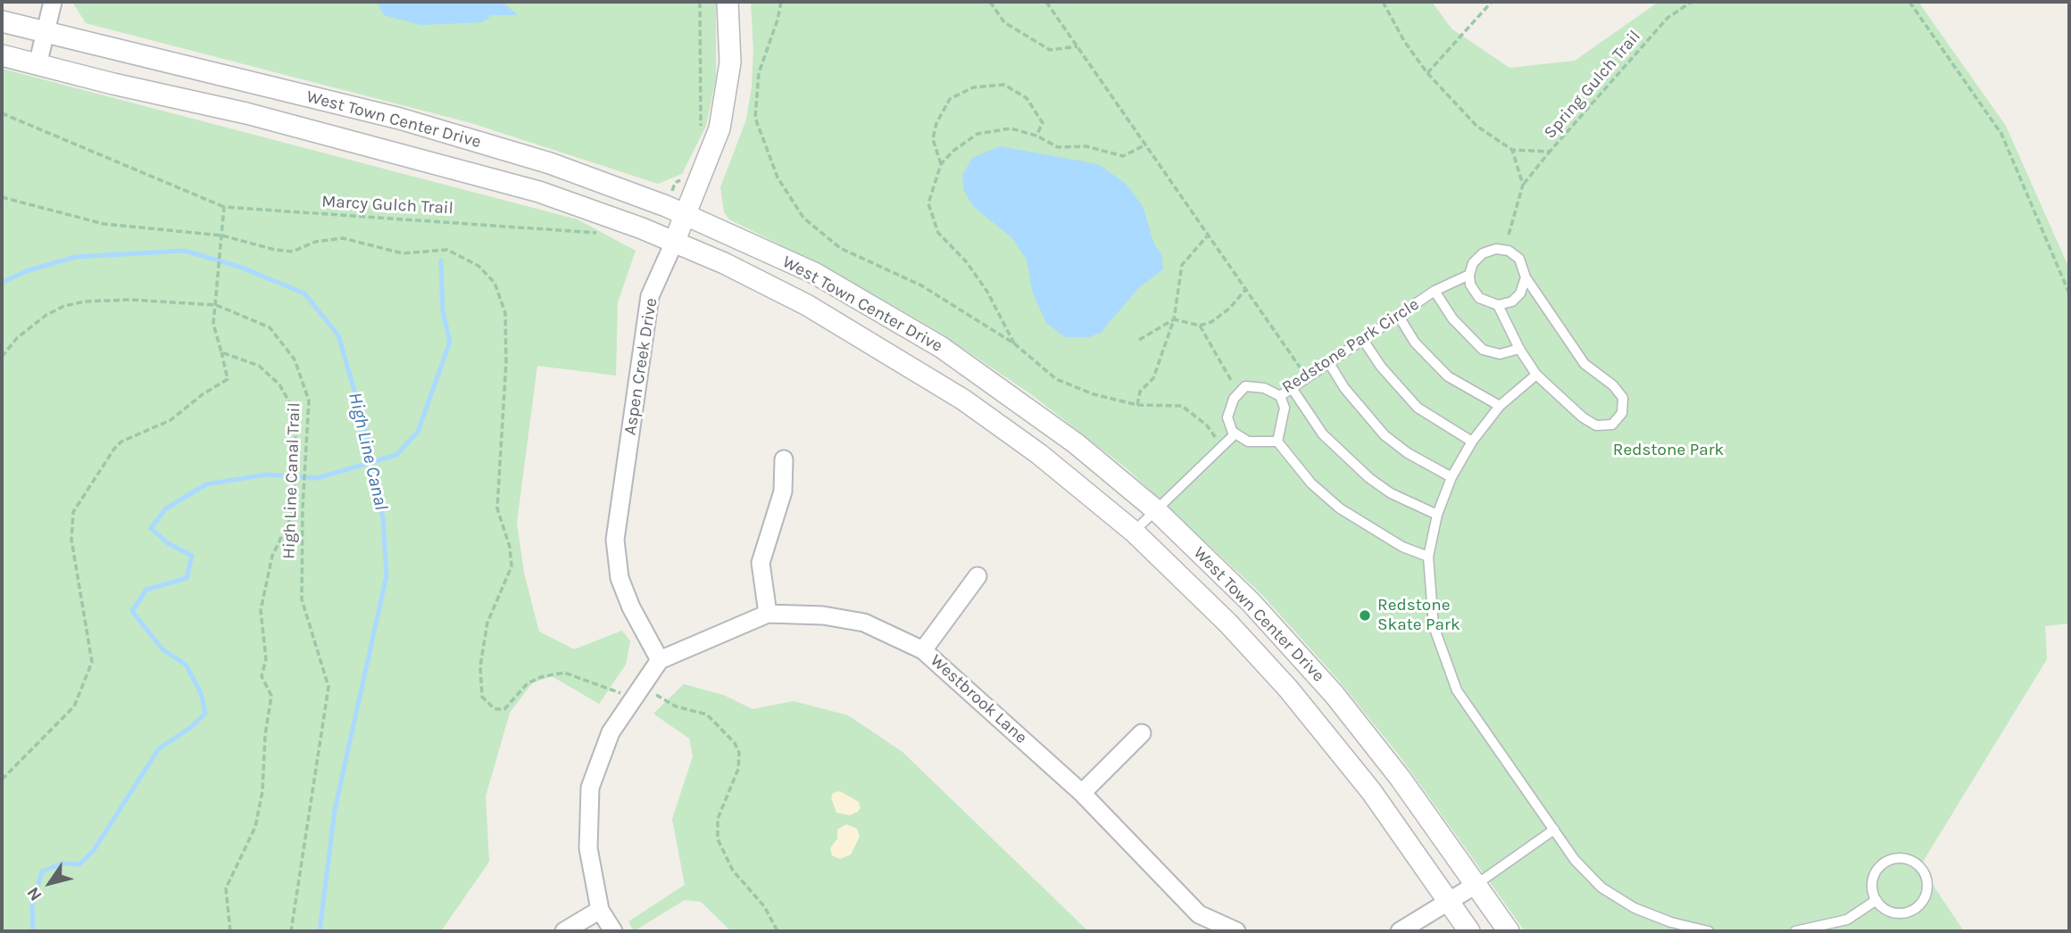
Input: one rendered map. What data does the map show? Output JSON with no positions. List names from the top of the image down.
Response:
{
  "streets": {
    "street": ["West Town Center Drive", "Aspen Creek Drive", "Westbrook Lane"],
    "lane": ["Redstone Park Circle"],
    "path": ["Spring Gulch Trail", "Marcy Gulch Trail", "High Line Canal Trail"]
  },
  "crossings": [
    ["West Town Center Drive", "Aspen Creek Drive"],
    ["Aspen Creek Drive", "Westbrook Lane"]
  ],
  "water": ["High Line Canal"],
  "parks": ["Redstone Park"],
  "places": ["Redstone Skate Park"],
  "north": "bottom left"
}
